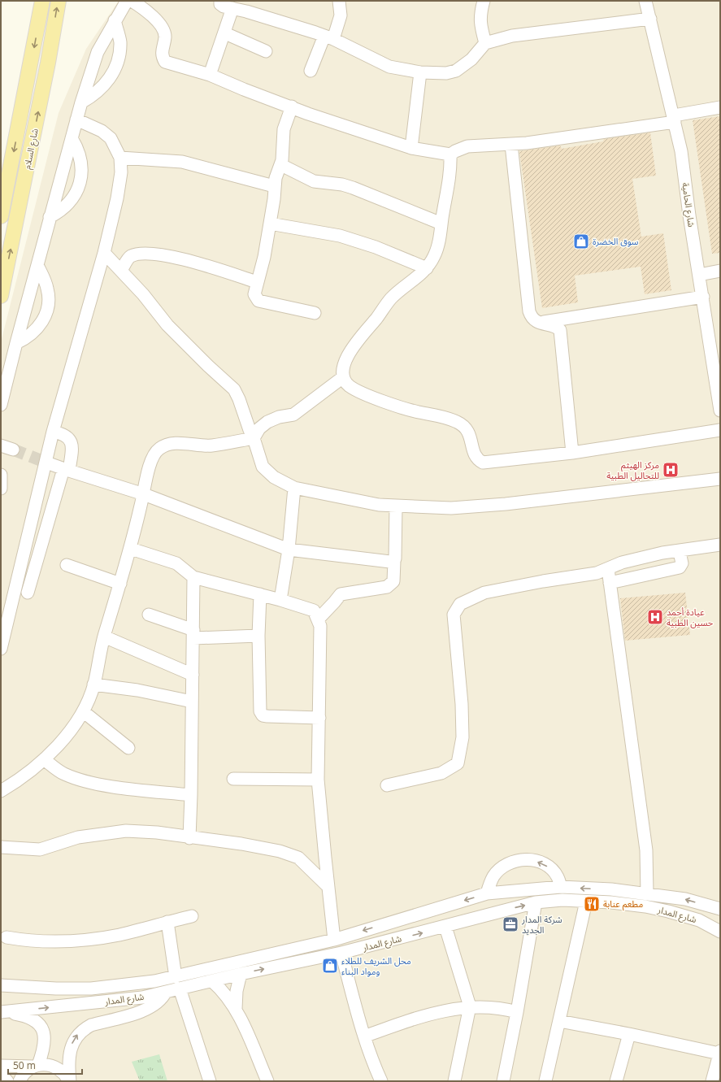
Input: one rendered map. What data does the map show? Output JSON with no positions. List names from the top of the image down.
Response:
{
  "streets": {
    "main road": ["شارع السلام"],
    "street": ["شارع الحامية", "شارع المدار"]
  },
  "places": {
    "shop": ["سوق الخضرة", "محل الشريف للطلاء ومواد البناء"],
    "hospital": ["مركز الهيثم للتحاليل الطبية", "عيادة أحمد حسين الطبية"],
    "restaurant": ["مطعم عنابة"],
    "office": ["شركة المدار الجديد"]
  },
  "scale_bar": "50 m"
}
